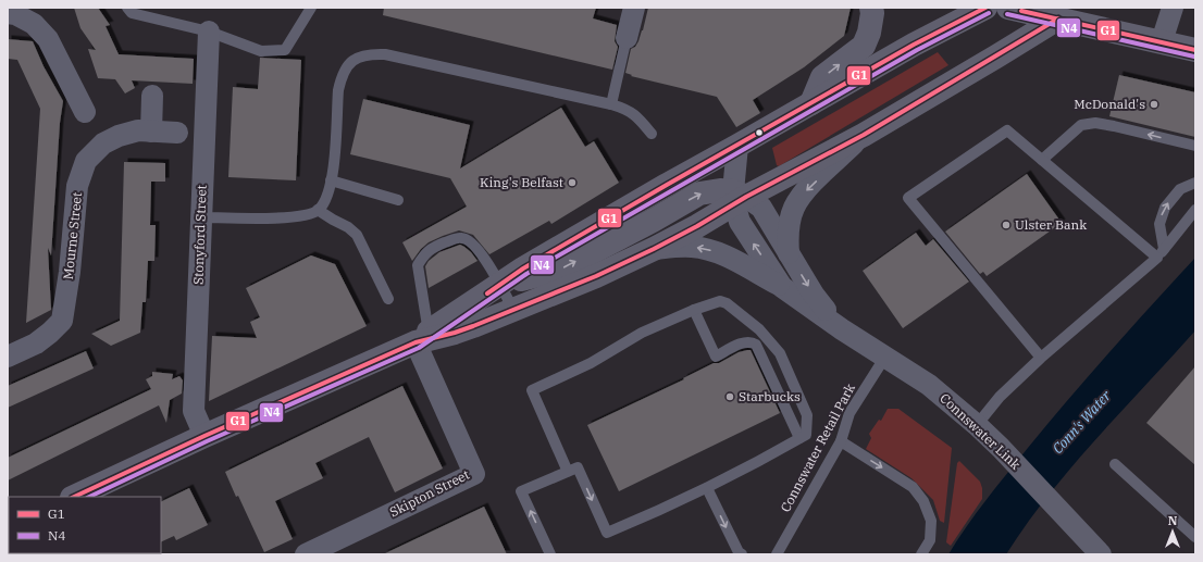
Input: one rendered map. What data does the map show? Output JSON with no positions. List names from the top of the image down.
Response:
{
  "streets": {
    "street": [
      "Stonyford Street",
      "Mourne Street",
      "Connswater Link",
      "Skipton Street"
    ],
    "lane": ["Connswater Retail Park"]
  },
  "crossings": [
    ["Connswater Link", "Connswater Retail Park"]
  ],
  "water": ["Conn's Water"],
  "places": [
    "McDonald's",
    "King's Belfast",
    "Ulster Bank",
    "Starbucks"
  ],
  "lines": ["transit line G1", "transit line N4"],
  "legend": ["G1", "N4"],
  "north": "top"
}
